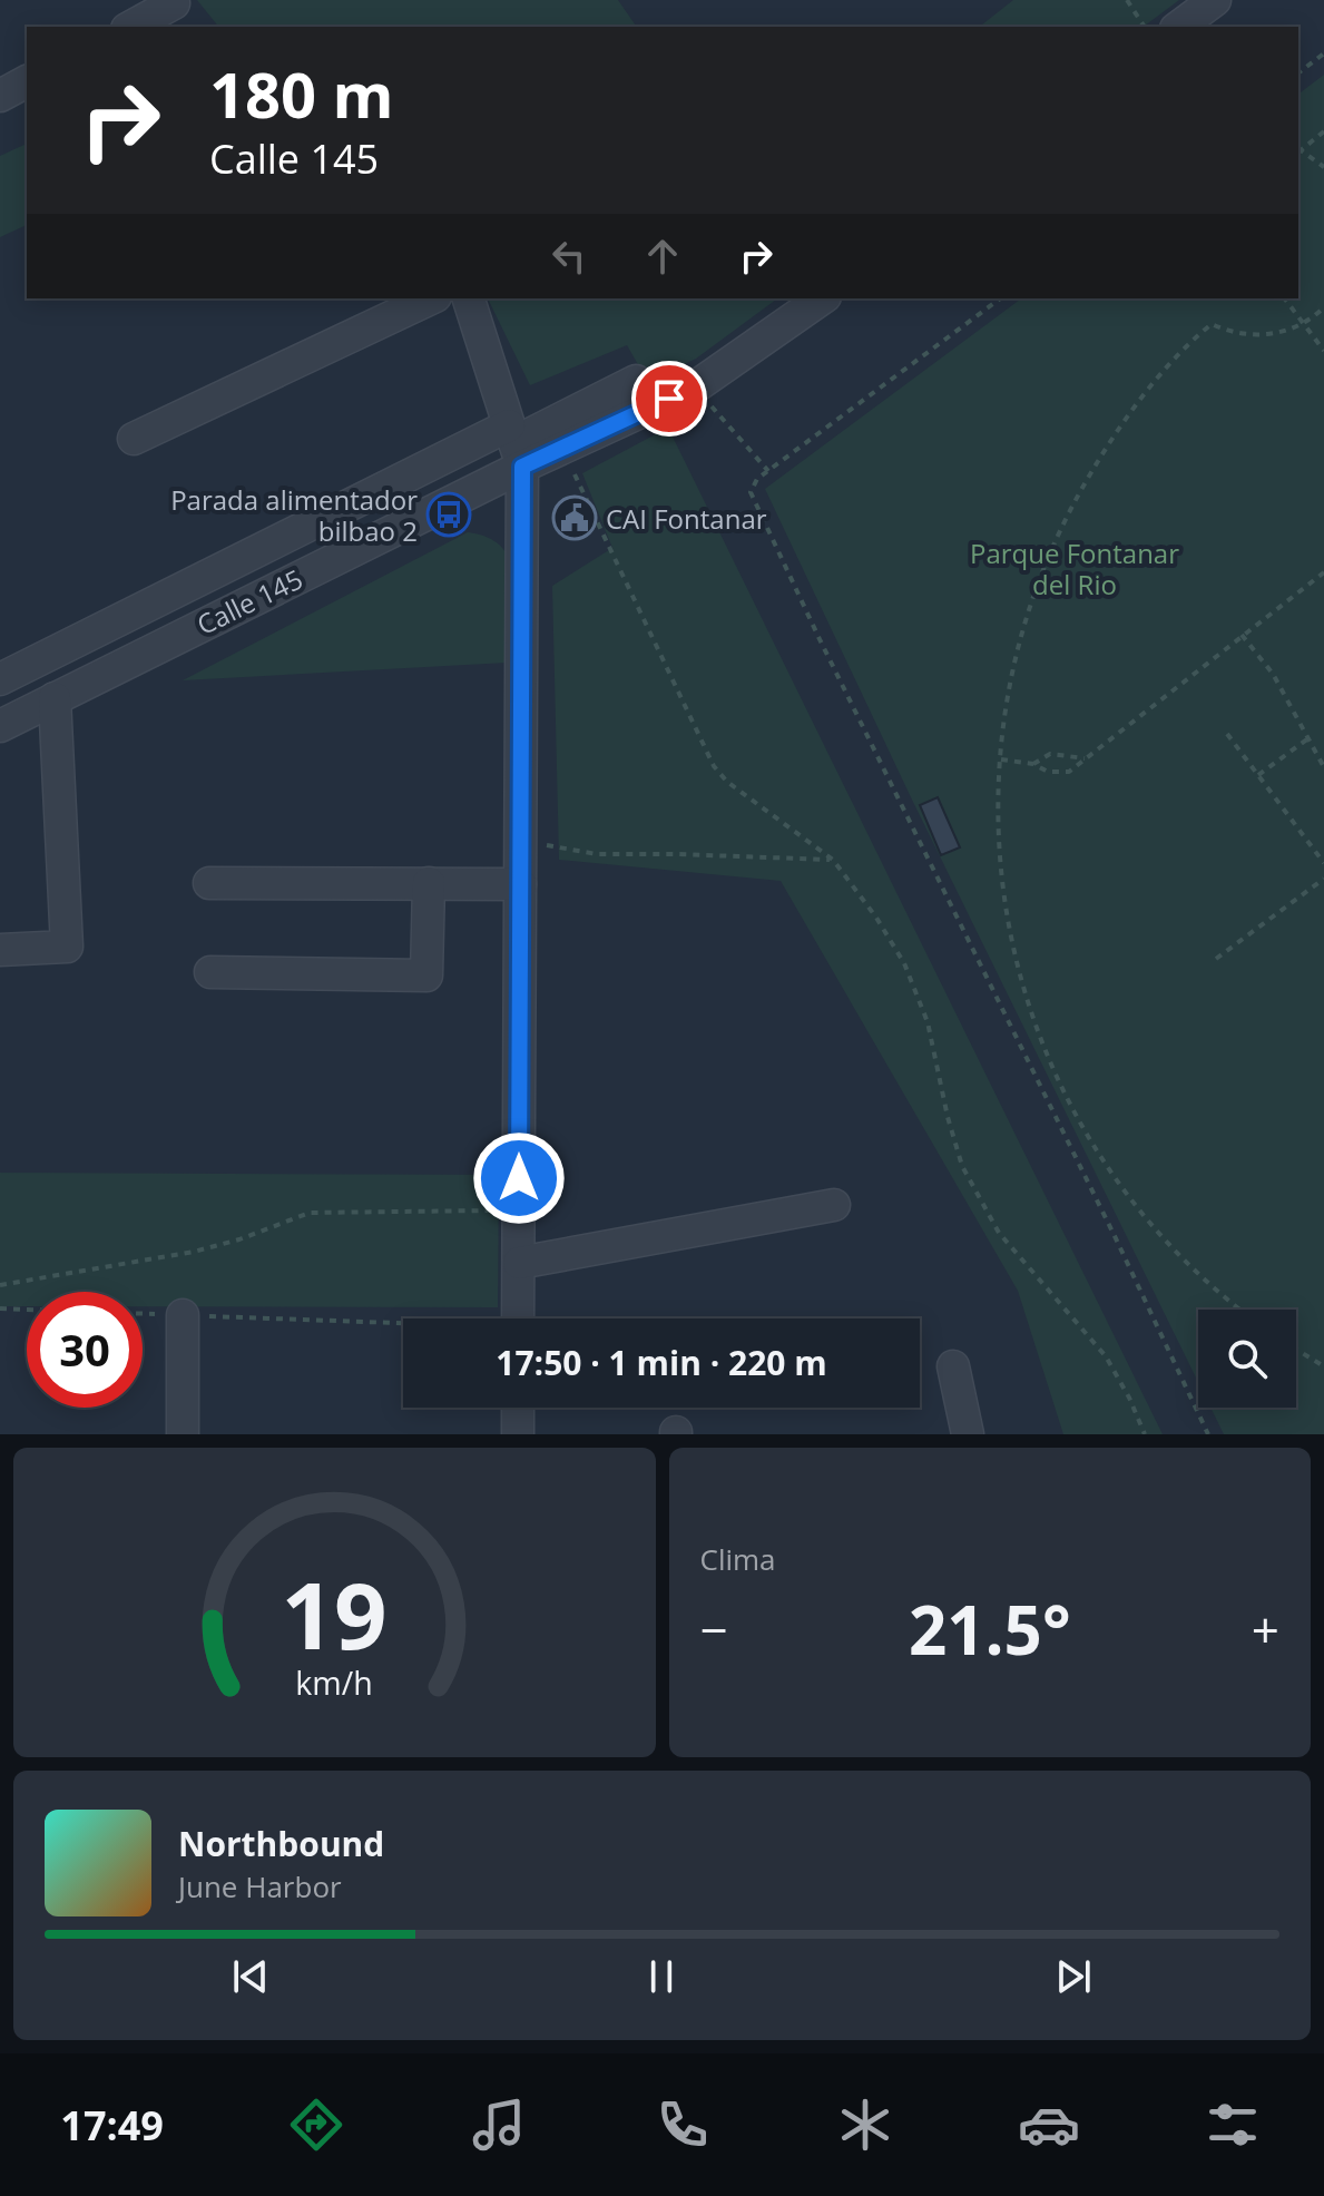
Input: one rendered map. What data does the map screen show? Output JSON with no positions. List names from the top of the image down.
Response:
{
  "streets": {
    "street": ["Calle 145"]
  },
  "parks": ["Parque Fontanar del Rio"],
  "places": {
    "bus stop": ["Parada alimentador bilbao 2"],
    "public building": ["CAI Fontanar"]
  },
  "page": {
    "turn": ["180 m", "Calle 145"],
    "limit": "30",
    "trip": "17:50 · 1 min · 220 m",
    "tile": "Clima",
    "heat": ["−", "21.5°", "+"],
    "song": ["Northbound", "June Harbor"],
    "tabs": "17:49",
    "gauge": ["19", "km/h"]
  }
}
